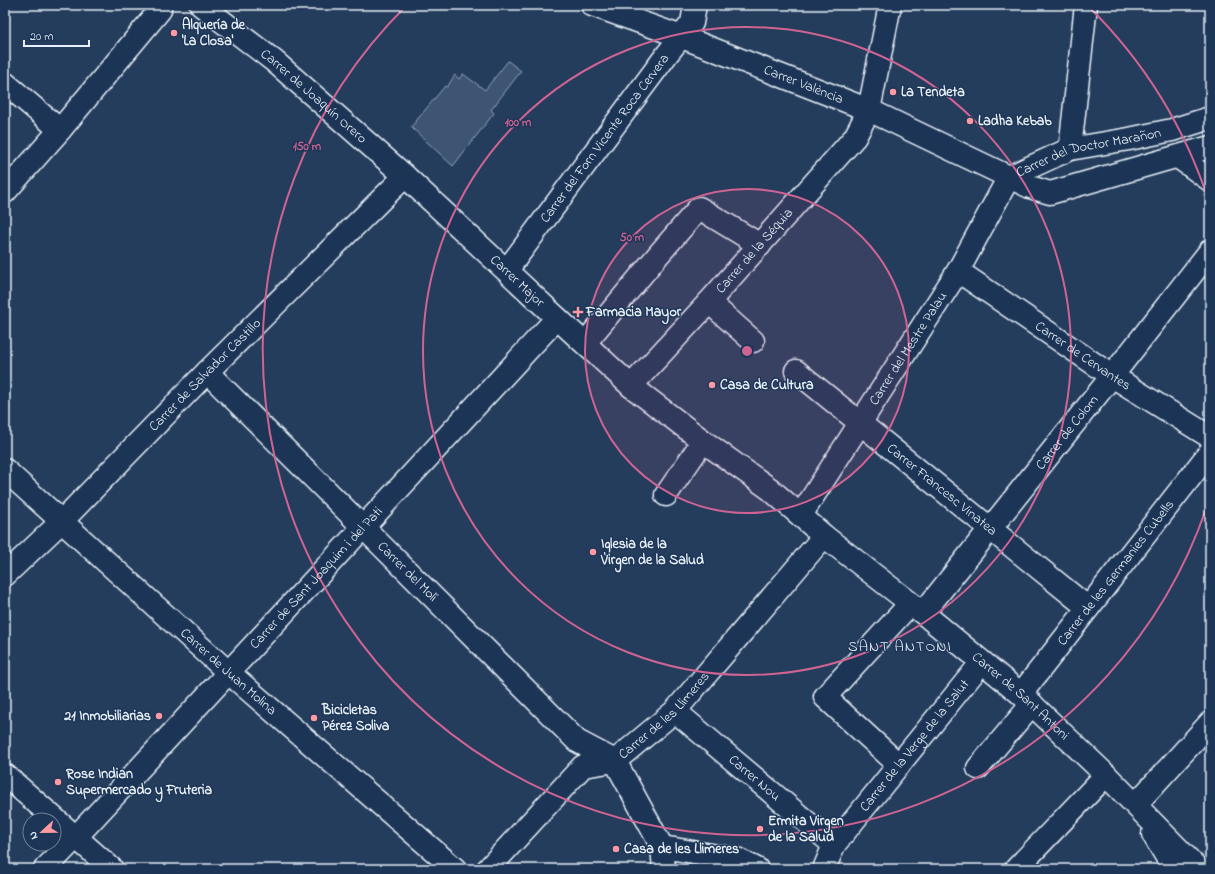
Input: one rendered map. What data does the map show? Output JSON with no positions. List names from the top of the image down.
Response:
{
  "streets": {
    "street": [
      "Carrer València",
      "Carrer de Joaquín Orero",
      "Carrer del Forn Vicente Roca Cervera",
      "Carrer del Doctor Marañon",
      "Carrer de la Séquia",
      "Carrer Major",
      "Carrer del Mestre Palau",
      "Carrer de Cervantes",
      "Carrer de Salvador Castillo",
      "Carrer de Colom",
      "Carrer Francesc Vinatea",
      "Carrer del Molí",
      "Carrer de les Germanies Cubells",
      "Carrer de Sant Joaquim i del Pati",
      "Carrer de Juan Molina",
      "Carrer de Sant Antoni",
      "Carrer de les Llimeres",
      "Carrer de la Verge de la Salut",
      "Carrer Nou"
    ]
  },
  "crossings": [
    ["Carrer València", "Carrer del Forn Vicente Roca Cervera"],
    ["Carrer València", "Carrer del Doctor Marañon"],
    ["Carrer València", "Carrer de la Séquia"],
    ["Carrer València", "Carrer del Mestre Palau"],
    ["Carrer de Joaquín Orero", "Carrer Major"],
    ["Carrer de Joaquín Orero", "Carrer de Salvador Castillo"],
    ["Carrer del Forn Vicente Roca Cervera", "Carrer Major"],
    ["Carrer del Doctor Marañon", "Carrer del Mestre Palau"],
    ["Carrer de la Séquia", "Carrer Major"],
    ["Carrer Major", "Carrer de Salvador Castillo"],
    ["Carrer Major", "Carrer de Sant Joaquim i del Pati"],
    ["Carrer Major", "Carrer de Sant Antoni"],
    ["Carrer del Mestre Palau", "Carrer de Cervantes"],
    ["Carrer del Mestre Palau", "Carrer Francesc Vinatea"],
    ["Carrer del Mestre Palau", "Carrer de Sant Antoni"],
    ["Carrer de Cervantes", "Carrer de Colom"],
    ["Carrer de Salvador Castillo", "Carrer del Molí"],
    ["Carrer de Salvador Castillo", "Carrer de Juan Molina"],
    ["Carrer de Colom", "Carrer Francesc Vinatea"],
    ["Carrer de Colom", "Carrer de Sant Antoni"],
    ["Carrer de Colom", "Carrer de la Verge de la Salut"],
    ["Carrer Francesc Vinatea", "Carrer de les Germanies Cubells"],
    ["Carrer del Molí", "Carrer de Sant Joaquim i del Pati"],
    ["Carrer del Molí", "Carrer de les Llimeres"],
    ["Carrer de les Germanies Cubells", "Carrer de Sant Antoni"],
    ["Carrer de Sant Joaquim i del Pati", "Carrer de Juan Molina"],
    ["Carrer de Sant Antoni", "Carrer de les Llimeres"],
    ["Carrer de Sant Antoni", "Carrer de la Verge de la Salut"],
    ["Carrer de les Llimeres", "Carrer Nou"],
    ["Carrer de la Verge de la Salut", "Carrer Nou"]
  ],
  "districts": ["SANT ANTONI"],
  "places": {
    "other": [
      "Alquería de 'La Closa'",
      "La Tendeta",
      "Ladha Kebab",
      "Casa de Cultura",
      "Iglesia de la Virgen de la Salud",
      "21 Inmobiliarias",
      "Bicicletas Pérez Soliva",
      "Rose Indian Supermercado y Fruteria",
      "Ermita Virgen de la Salud",
      "Casa de les Llimeres"
    ],
    "health": ["Farmacia Mayor"]
  },
  "scale_bar": "20 m",
  "north": "left",
  "rings": ["100 m", "150 m", "50 m"]
}
